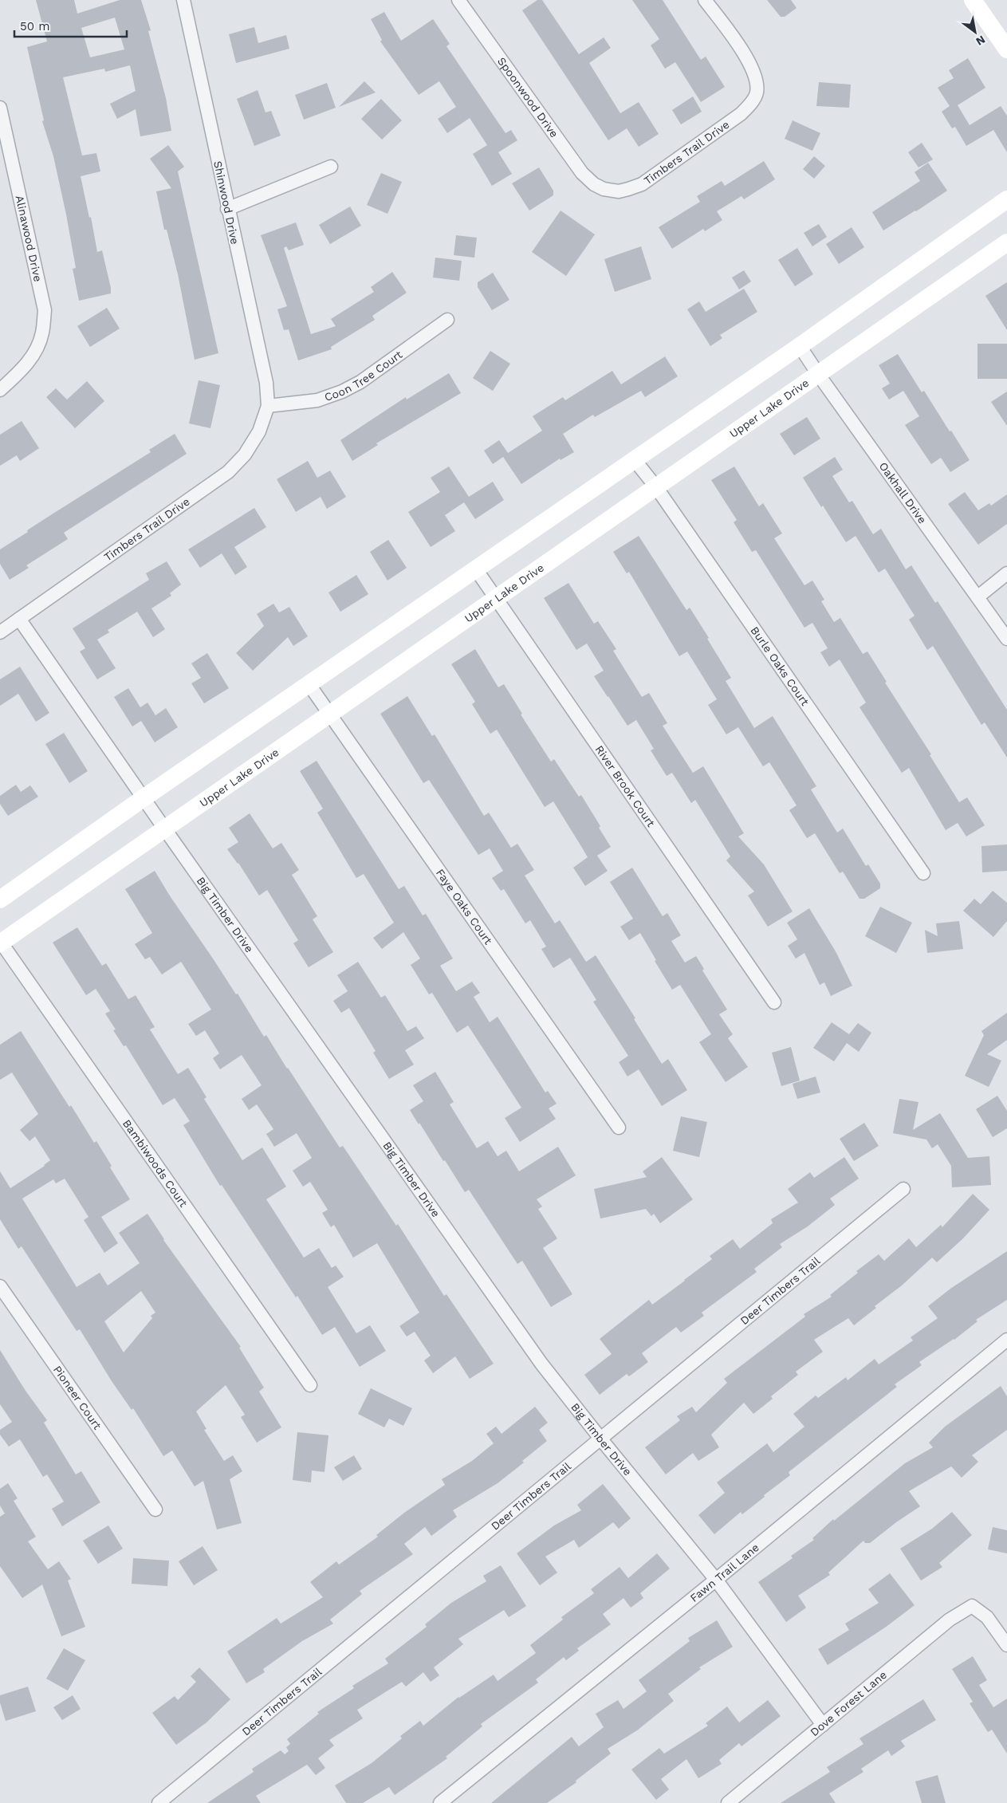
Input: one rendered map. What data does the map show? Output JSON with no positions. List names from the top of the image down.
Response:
{
  "streets": {
    "street": [
      "Spoonwood Drive",
      "Timbers Trail Drive",
      "Shinwood Drive",
      "Alinawood Drive",
      "Coon Tree Court",
      "Upper Lake Drive",
      "Oakhall Drive",
      "Burle Oaks Court",
      "River Brook Court",
      "Faye Oaks Court",
      "Big Timber Drive",
      "Bambiwoods Court",
      "Deer Timbers Trail",
      "Pioneer Court",
      "Fawn Trail Lane",
      "Dove Forest Lane"
    ]
  },
  "crossings": [
    ["Spoonwood Drive", "Timbers Trail Drive"],
    ["Timbers Trail Drive", "Shinwood Drive"],
    ["Timbers Trail Drive", "Coon Tree Court"],
    ["Timbers Trail Drive", "Big Timber Drive"],
    ["Shinwood Drive", "Coon Tree Court"],
    ["Upper Lake Drive", "Oakhall Drive"],
    ["Upper Lake Drive", "Burle Oaks Court"],
    ["Upper Lake Drive", "River Brook Court"],
    ["Upper Lake Drive", "Faye Oaks Court"],
    ["Upper Lake Drive", "Big Timber Drive"],
    ["Upper Lake Drive", "Bambiwoods Court"],
    ["Big Timber Drive", "Deer Timbers Trail"],
    ["Big Timber Drive", "Fawn Trail Lane"],
    ["Big Timber Drive", "Dove Forest Lane"]
  ],
  "scale_bar": "50 m",
  "north": "bottom right"
}
